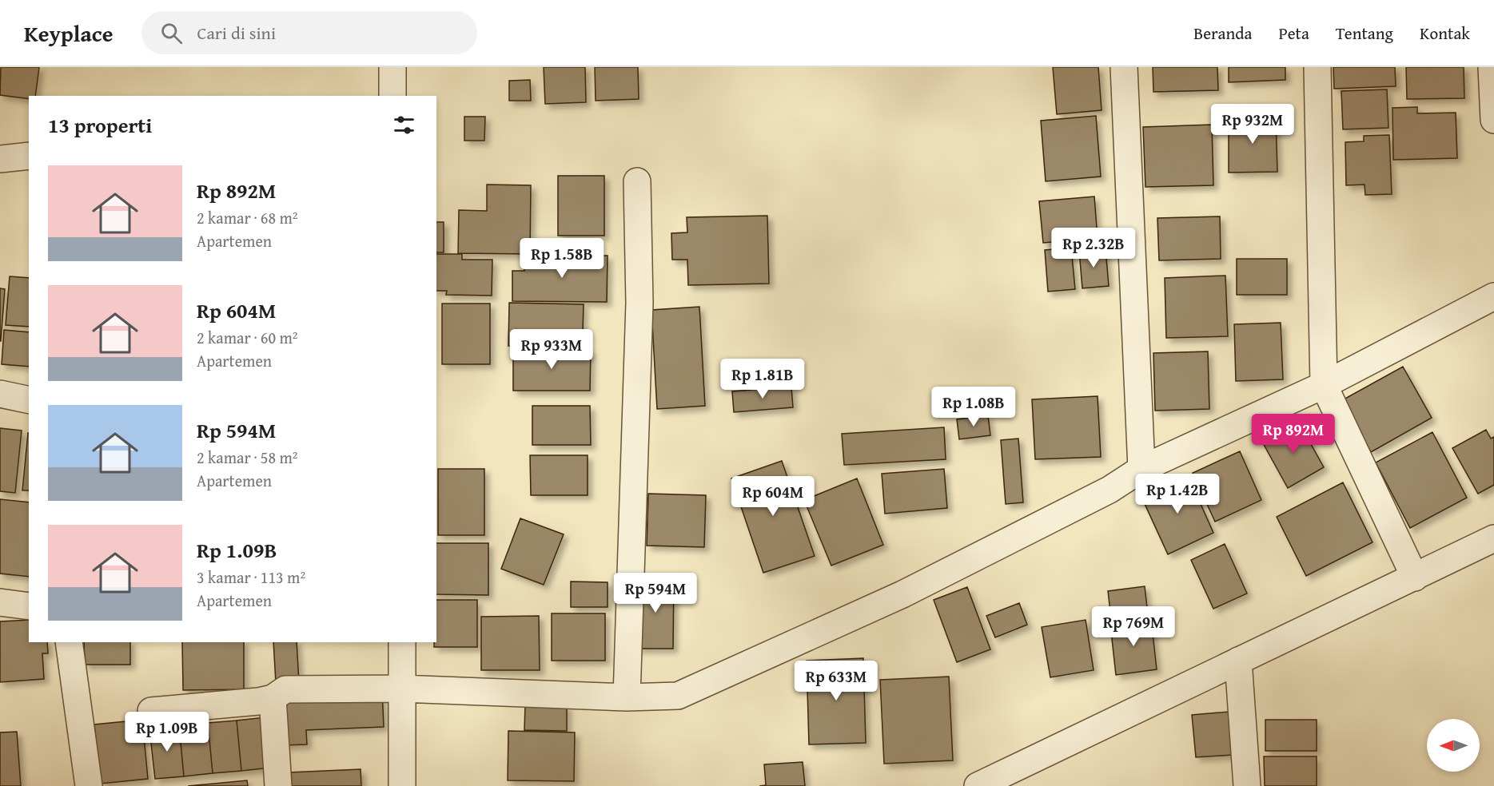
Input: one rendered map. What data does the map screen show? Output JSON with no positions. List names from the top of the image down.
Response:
{
  "north": "left",
  "page": {
    "header": "Keyplace",
    "search": "Cari di sini",
    "nav": [
      "Beranda",
      "Peta",
      "Tentang",
      "Kontak"
    ],
    "heading": "13 properti",
    "price": [
      "Rp 932M",
      "Rp 2.32B",
      "Rp 1.58B",
      "Rp 933M",
      "Rp 1.81B",
      "Rp 1.08B",
      "Rp 892M",
      "Rp 1.42B",
      "Rp 604M",
      "Rp 594M",
      "Rp 769M",
      "Rp 633M",
      "Rp 1.09B"
    ],
    "list": [
      {
        "name": "Rp 892M",
        "note": "2 kamar · 68 m² · Apartemen"
      },
      {
        "name": "Rp 604M",
        "note": "2 kamar · 60 m² · Apartemen"
      },
      {
        "name": "Rp 594M",
        "note": "2 kamar · 58 m² · Apartemen"
      },
      {
        "name": "Rp 1.09B",
        "note": "3 kamar · 113 m² · Apartemen"
      }
    ]
  }
}
